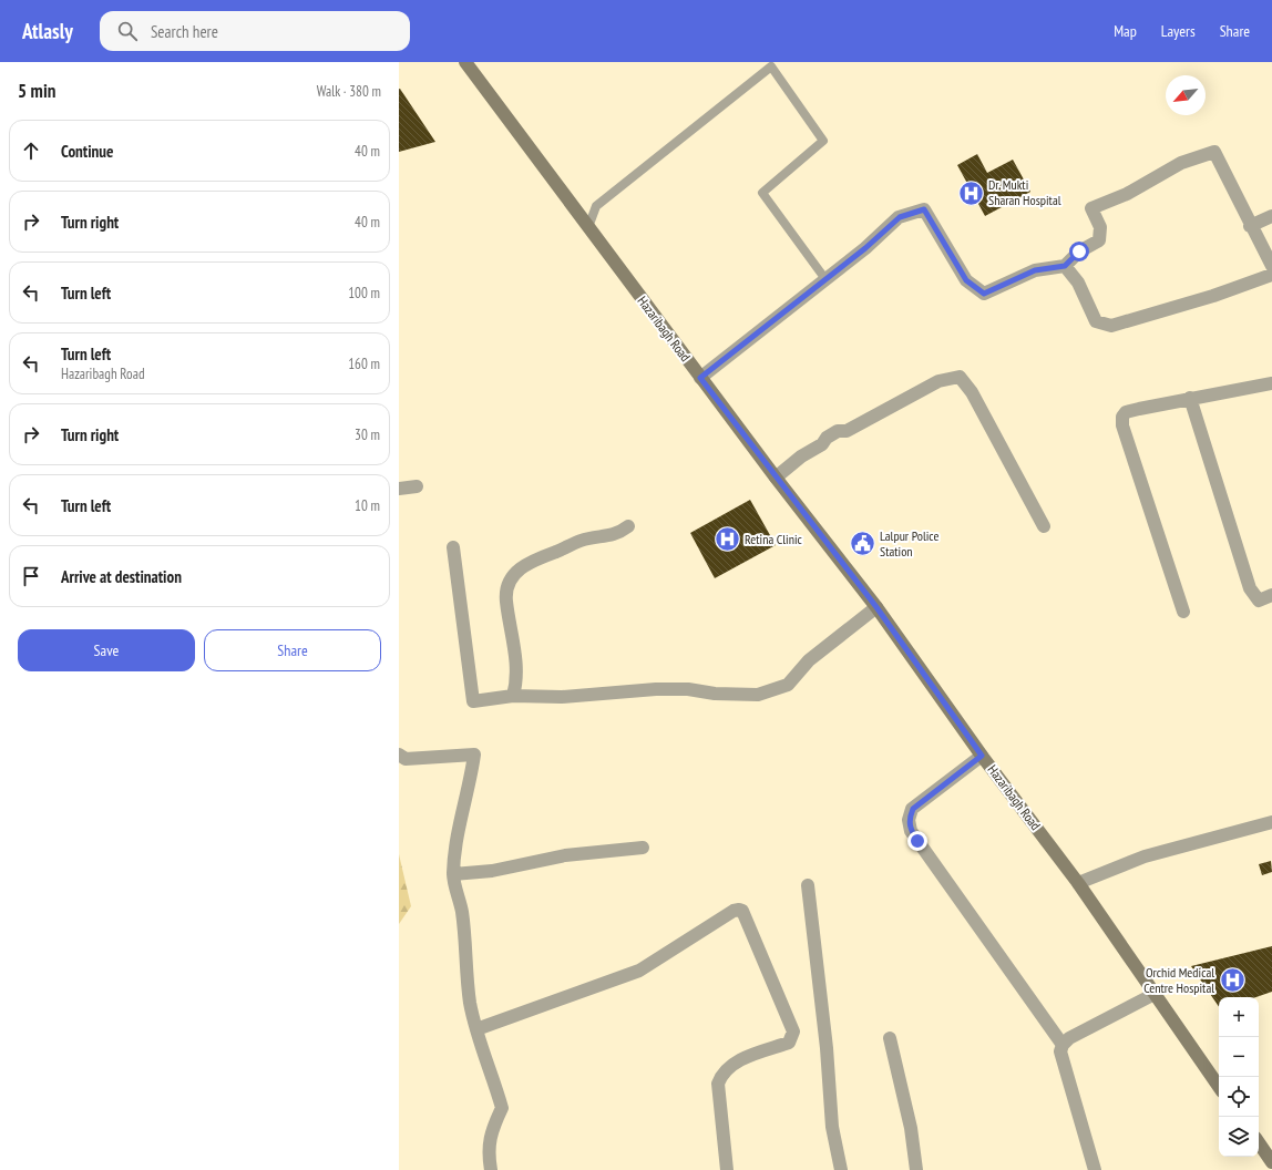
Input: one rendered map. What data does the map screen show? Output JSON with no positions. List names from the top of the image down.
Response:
{
  "streets": {
    "main road": ["Hazaribagh Road"]
  },
  "places": {
    "hospital": ["Dr. Mukti Sharan Hospital", "Retina Clinic", "Orchid Medical Centre Hospital"],
    "public building": ["Lalpur Police Station"]
  },
  "north": "bottom left",
  "page": {
    "header": "Atlasly",
    "search": "Search here",
    "nav": ["Map", "Layers", "Share"],
    "heading": ["5 min", "Walk · 380 m"],
    "list": [
      ["Continue", "40 m"],
      ["Turn right", "40 m"],
      ["Turn left", "100 m"],
      ["Turn left", "Hazaribagh Road", "160 m"],
      ["Turn right", "30 m"],
      ["Turn left", "10 m"],
      "Arrive at destination"
    ],
    "buttons": ["Save", "Share"],
    "map_buttons": ["+", "−"]
  }
}
